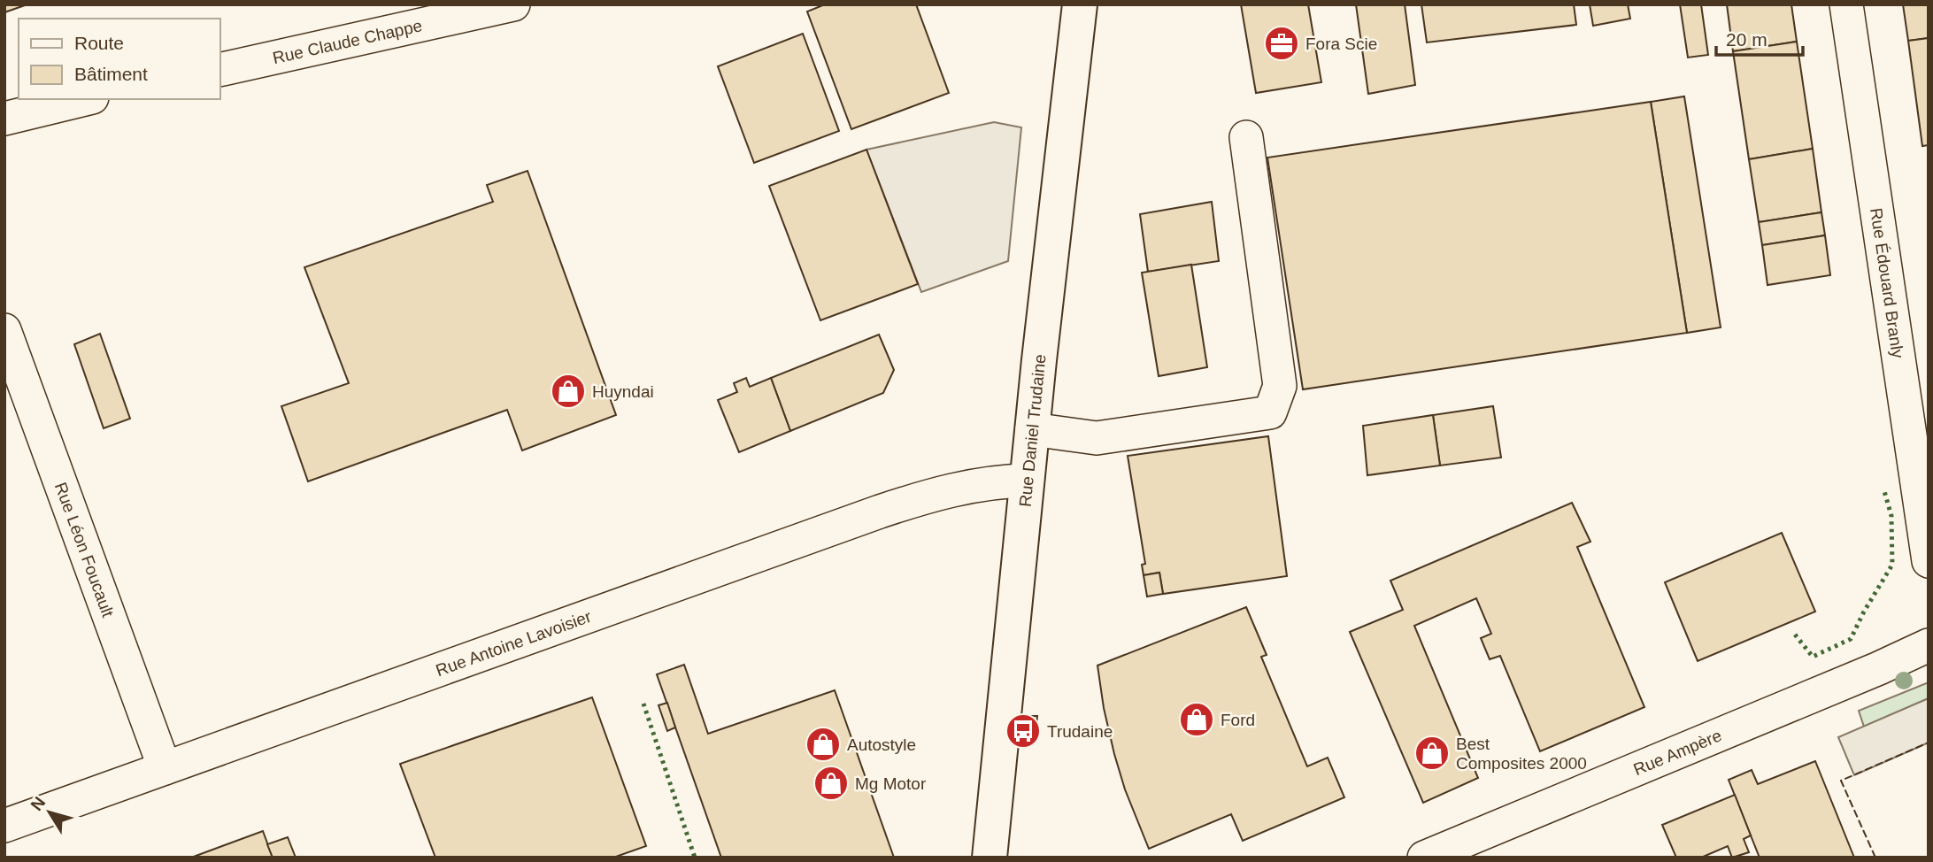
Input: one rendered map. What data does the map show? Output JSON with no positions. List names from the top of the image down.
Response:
{
  "streets": {
    "main road": ["Rue Daniel Trudaine"],
    "street": [
      "Rue Claude Chappe",
      "Rue Édouard Branly",
      "Rue Léon Foucault",
      "Rue Antoine Lavoisier",
      "Rue Ampère"
    ]
  },
  "crossings": [
    ["Rue Daniel Trudaine", "Rue Antoine Lavoisier"],
    ["Rue Léon Foucault", "Rue Antoine Lavoisier"]
  ],
  "places": {
    "office": ["Fora Scie"],
    "shop": [
      "Huyndai",
      "Ford",
      "Autostyle",
      "Best Composites 2000",
      "Mg Motor"
    ],
    "bus stop": ["Trudaine"]
  },
  "legend": ["Route", "Bâtiment"],
  "scale_bar": "20 m",
  "north": "top left"
}
